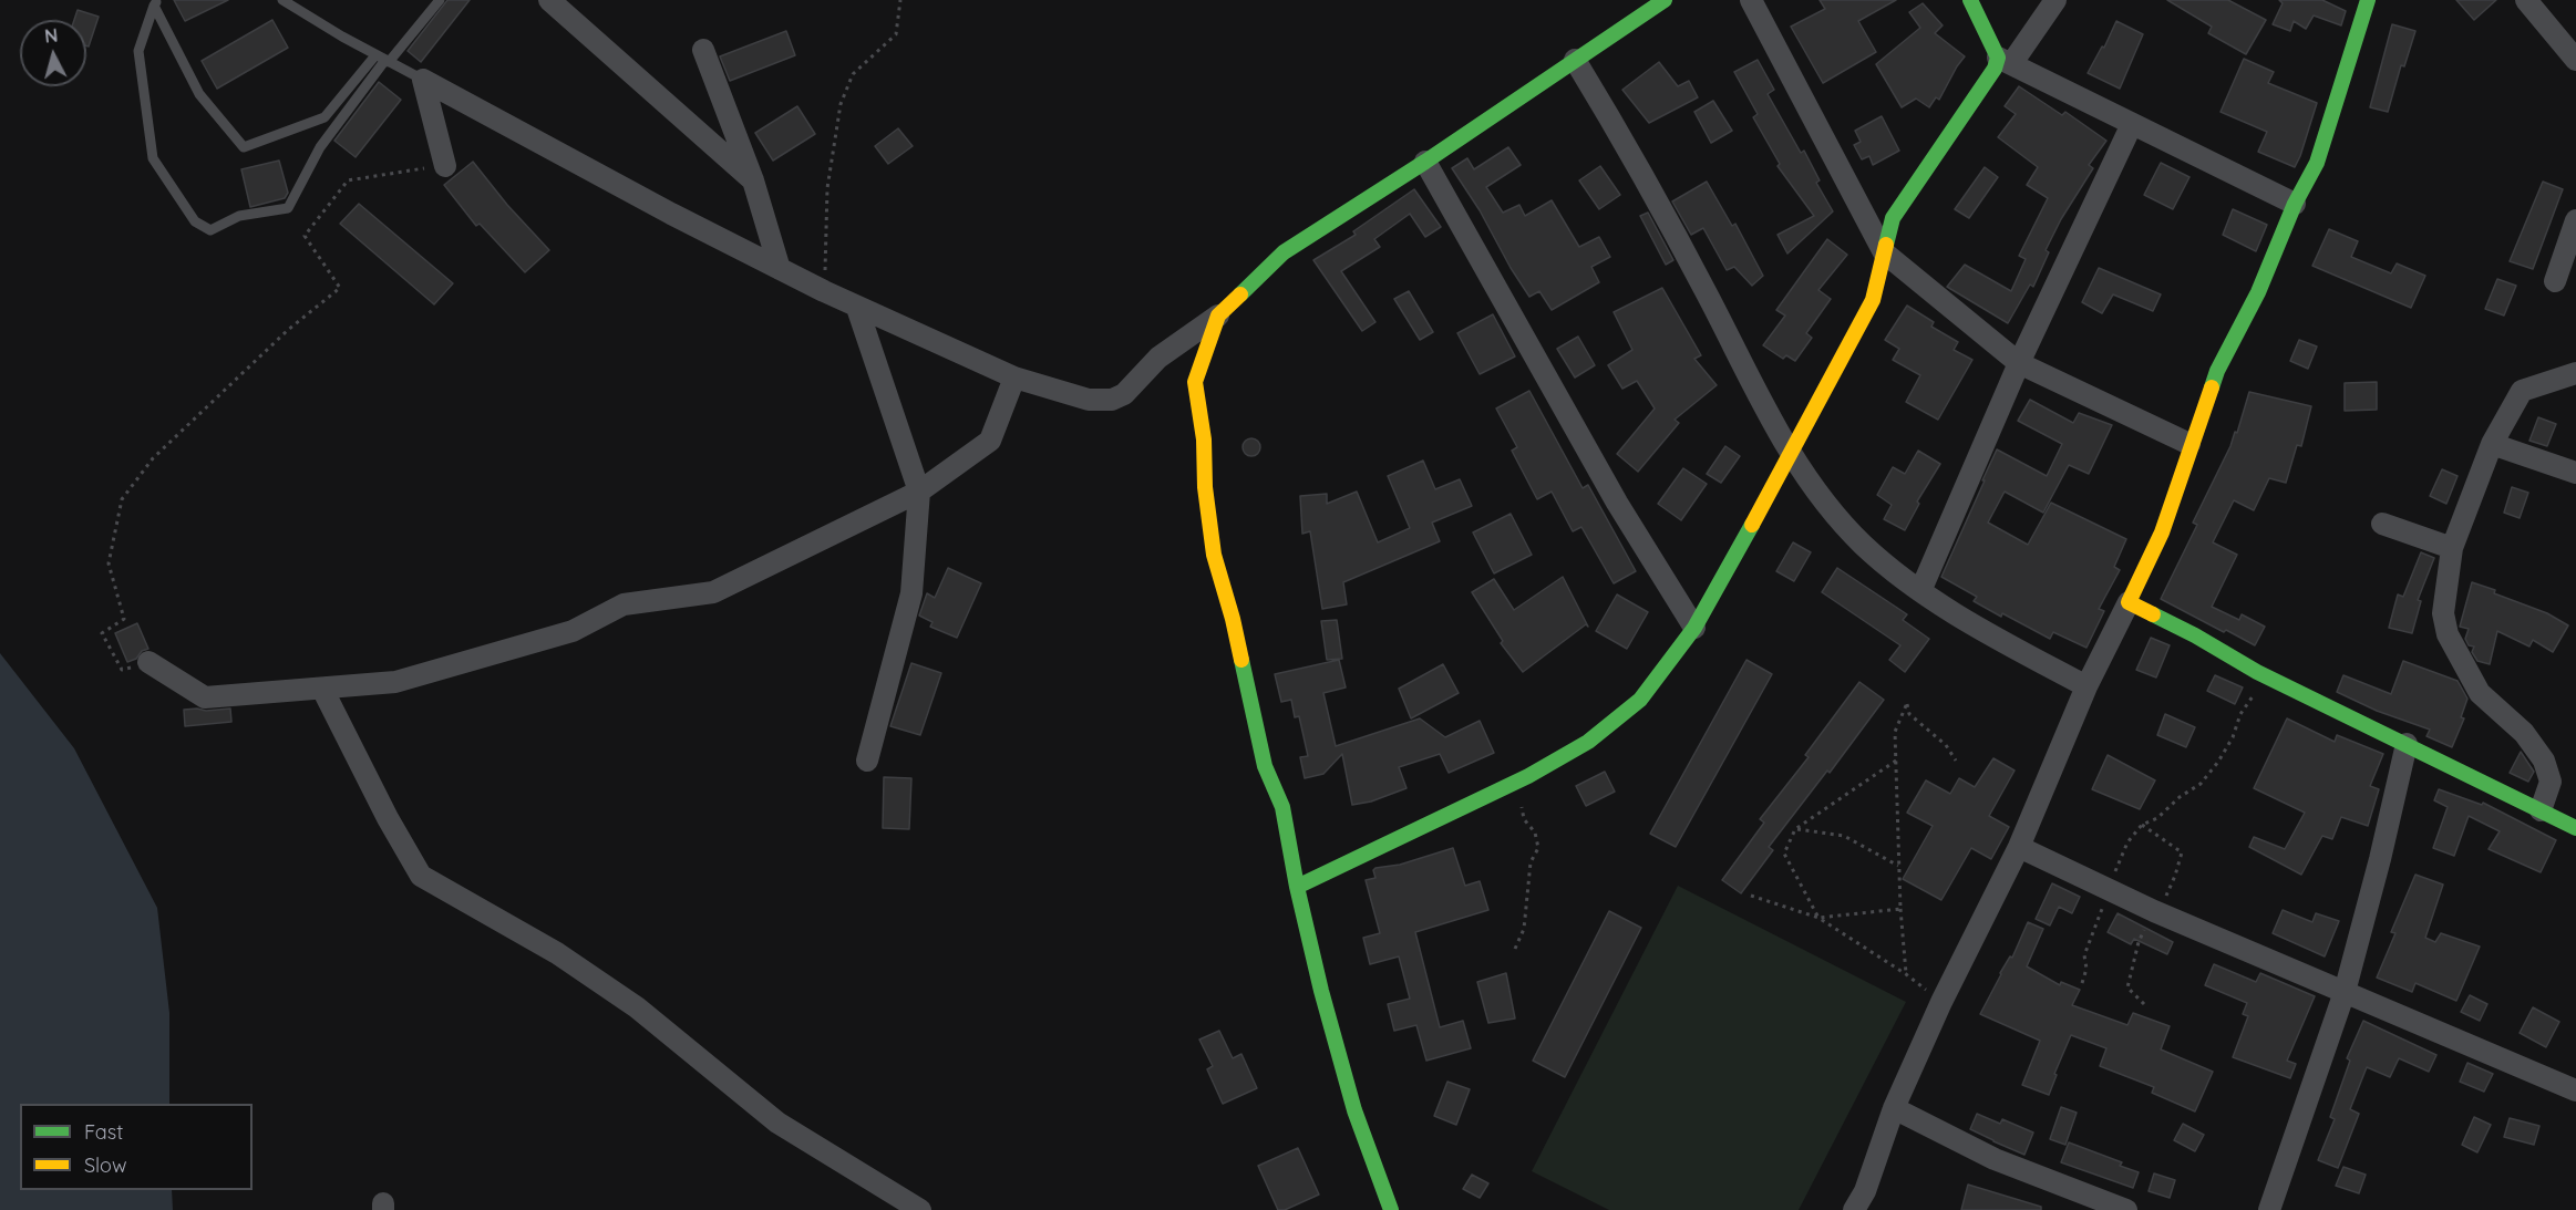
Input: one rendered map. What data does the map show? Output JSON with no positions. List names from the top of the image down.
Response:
{
  "legend": ["Fast", "Slow"],
  "north": "top"
}
